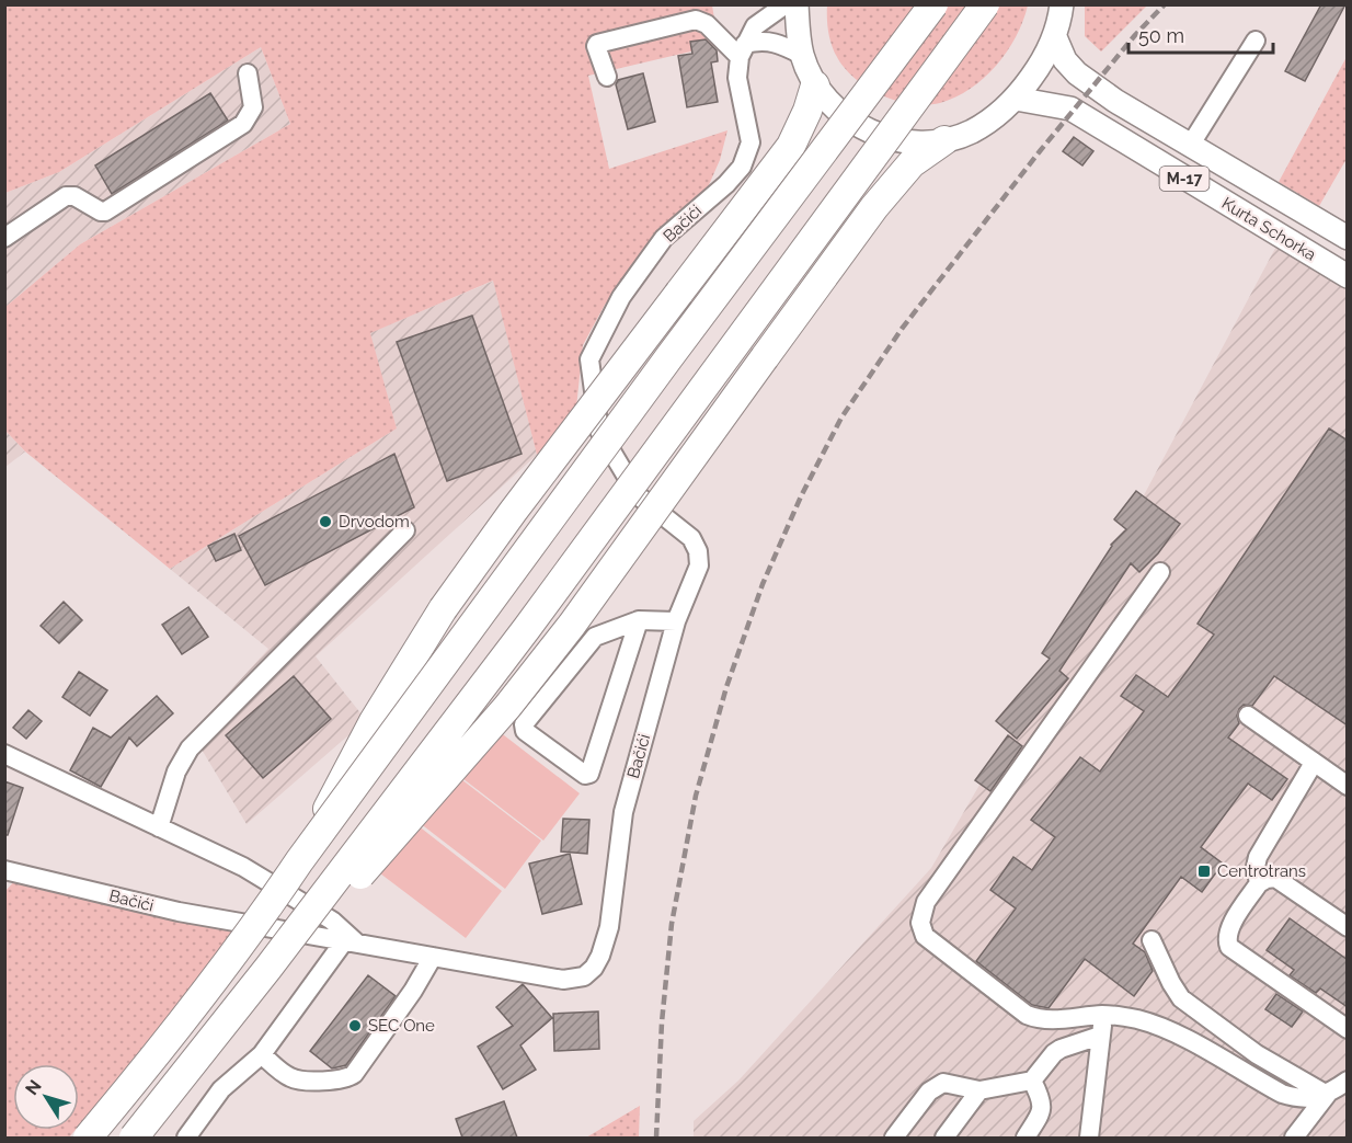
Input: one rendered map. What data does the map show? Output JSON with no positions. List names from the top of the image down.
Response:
{
  "streets": {
    "main road": ["M-17", "Kurta Schorka"],
    "street": ["Bačići"]
  },
  "places": {
    "other": ["Drvodom", "SEC One"],
    "transit": ["Centrotrans"]
  },
  "scale_bar": "50 m",
  "north": "top left"
}
